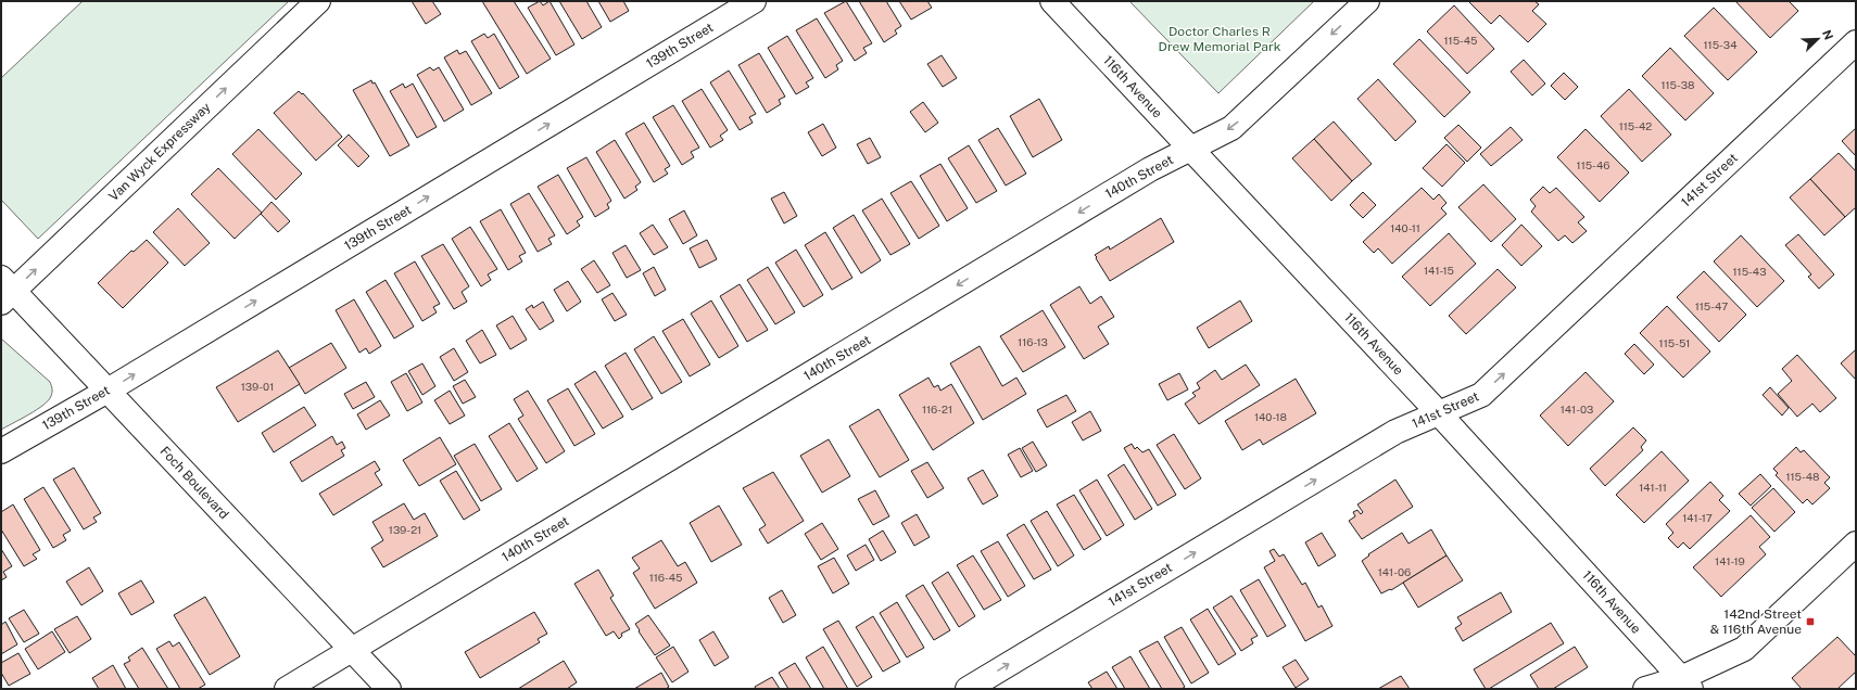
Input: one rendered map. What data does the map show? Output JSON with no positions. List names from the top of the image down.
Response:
{
  "streets": {
    "street": [
      "139th Street",
      "116th Avenue",
      "Van Wyck Expressway",
      "140th Street",
      "141st Street",
      "Foch Boulevard"
    ]
  },
  "crossings": [
    ["139th Street", "Foch Boulevard"],
    ["116th Avenue", "140th Street"],
    ["116th Avenue", "141st Street"],
    ["Van Wyck Expressway", "Foch Boulevard"],
    ["140th Street", "Foch Boulevard"]
  ],
  "one_way": [
    "139th Street",
    "Van Wyck Expressway",
    "140th Street",
    "141st Street"
  ],
  "parks": ["Doctor Charles R Drew Memorial Park"],
  "places": {
    "transit": ["142nd Street & 116th Avenue"]
  },
  "house_numbers": [
    "115-45",
    "115-34",
    "115-38",
    "115-42",
    "115-46",
    "140-11",
    "141-15",
    "115-43",
    "115-47",
    "116-13",
    "115-51",
    "139-01",
    "116-21",
    "141-03",
    "140-18",
    "115-48",
    "141-11",
    "141-17",
    "139-21",
    "141-19",
    "141-06",
    "116-45"
  ],
  "north": "top right"
}
